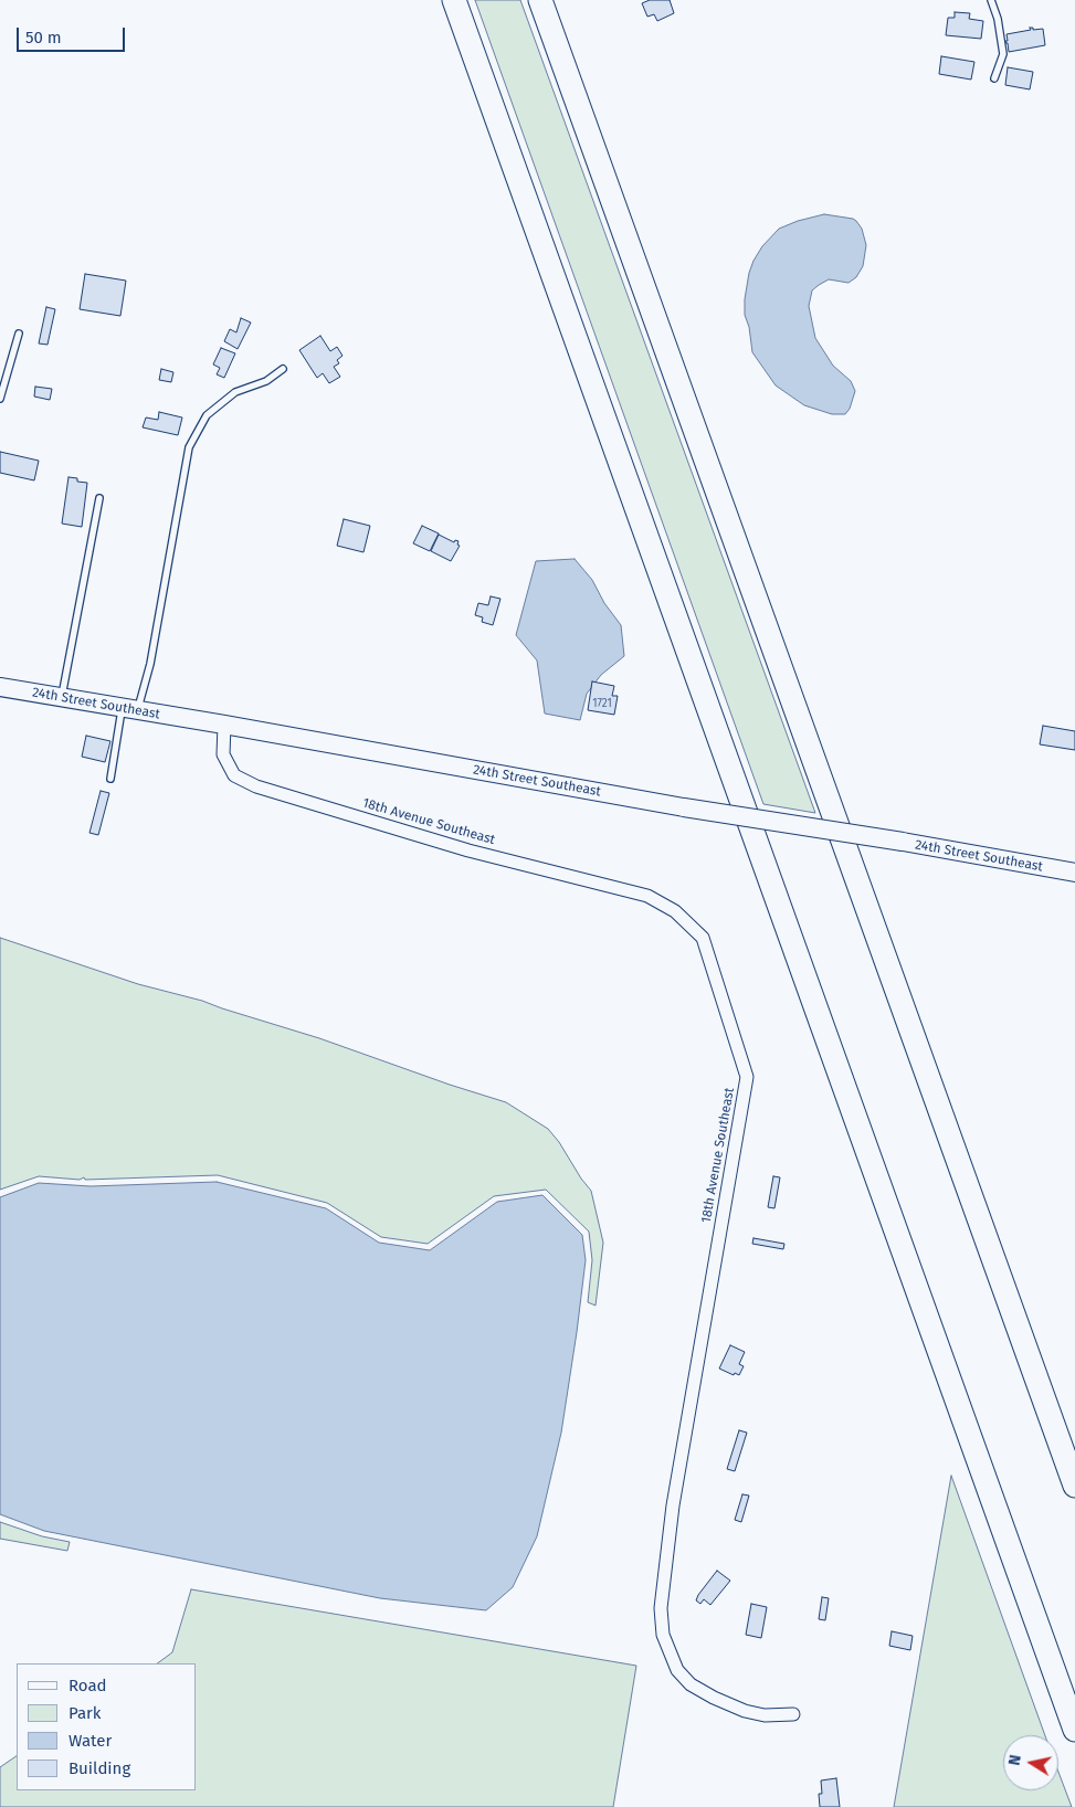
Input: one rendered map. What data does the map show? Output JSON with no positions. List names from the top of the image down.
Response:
{
  "streets": {
    "street": ["24th Street Southeast", "18th Avenue Southeast"]
  },
  "crossings": [
    ["24th Street Southeast", "18th Avenue Southeast"]
  ],
  "house_numbers": ["1721"],
  "legend": [
    "Road",
    "Park",
    "Water",
    "Building"
  ],
  "scale_bar": "50 m",
  "north": "left"
}
